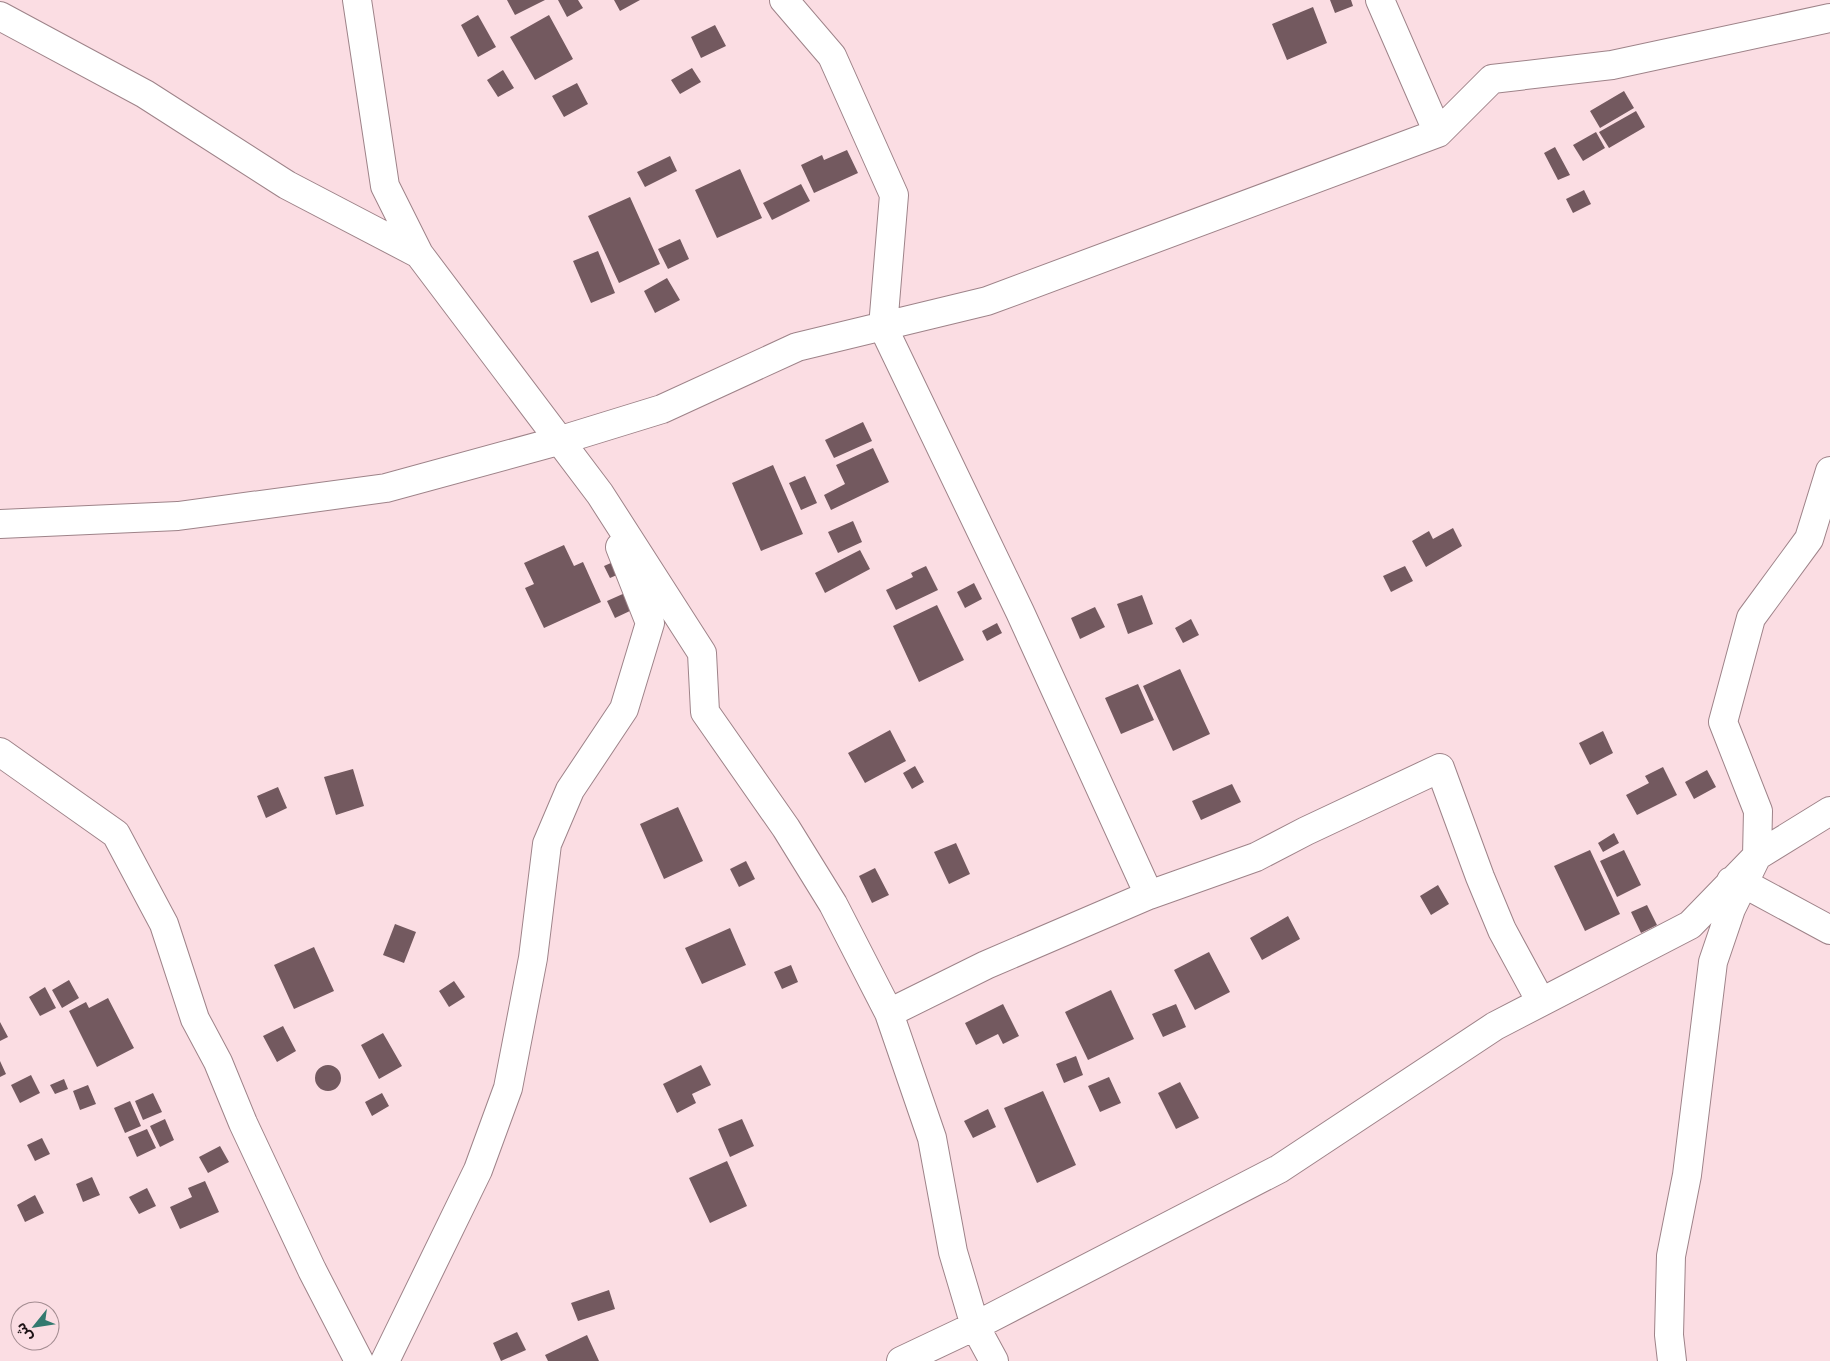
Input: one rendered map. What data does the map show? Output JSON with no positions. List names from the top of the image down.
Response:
{
  "north": "bottom left"
}
